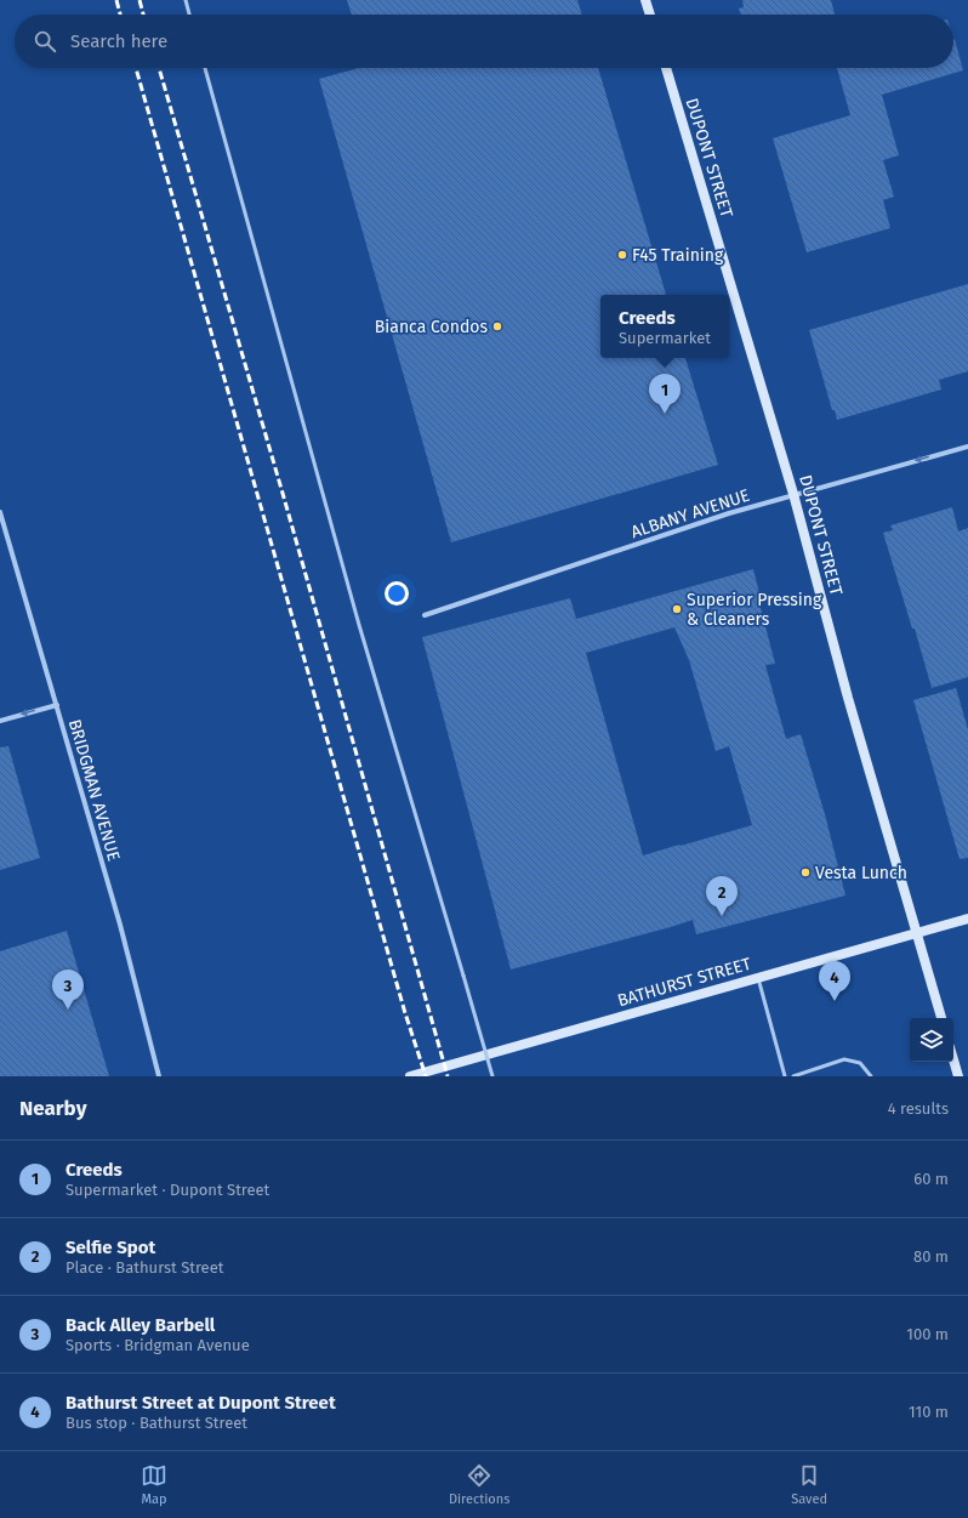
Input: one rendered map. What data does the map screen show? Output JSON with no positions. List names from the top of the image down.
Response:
{
  "streets": {
    "main road": ["DUPONT STREET", "BATHURST STREET"],
    "street": ["ALBANY AVENUE", "BRIDGMAN AVENUE"]
  },
  "crossings": [
    ["DUPONT STREET", "ALBANY AVENUE"],
    ["DUPONT STREET", "BATHURST STREET"]
  ],
  "places": [
    "F45 Training",
    "Bianca Condos",
    "Superior Pressing & Cleaners",
    "Vesta Lunch"
  ],
  "page": {
    "search": "Search here",
    "popup": ["Creeds", "Supermarket"],
    "pins": [
      "1",
      "2",
      "4",
      "3"
    ],
    "heading": ["Nearby", "4 results"],
    "list": [
      {
        "mark": "1",
        "name": "Creeds",
        "note": "Supermarket · Dupont Street",
        "value": "60 m"
      },
      {
        "mark": "2",
        "name": "Selfie Spot",
        "note": "Place · Bathurst Street",
        "value": "80 m"
      },
      {
        "mark": "3",
        "name": "Back Alley Barbell",
        "note": "Sports · Bridgman Avenue",
        "value": "100 m"
      },
      {
        "mark": "4",
        "name": "Bathurst Street at Dupont Street",
        "note": "Bus stop · Bathurst Street",
        "value": "110 m"
      }
    ],
    "nav": ["Map", "Directions", "Saved"]
  }
}
